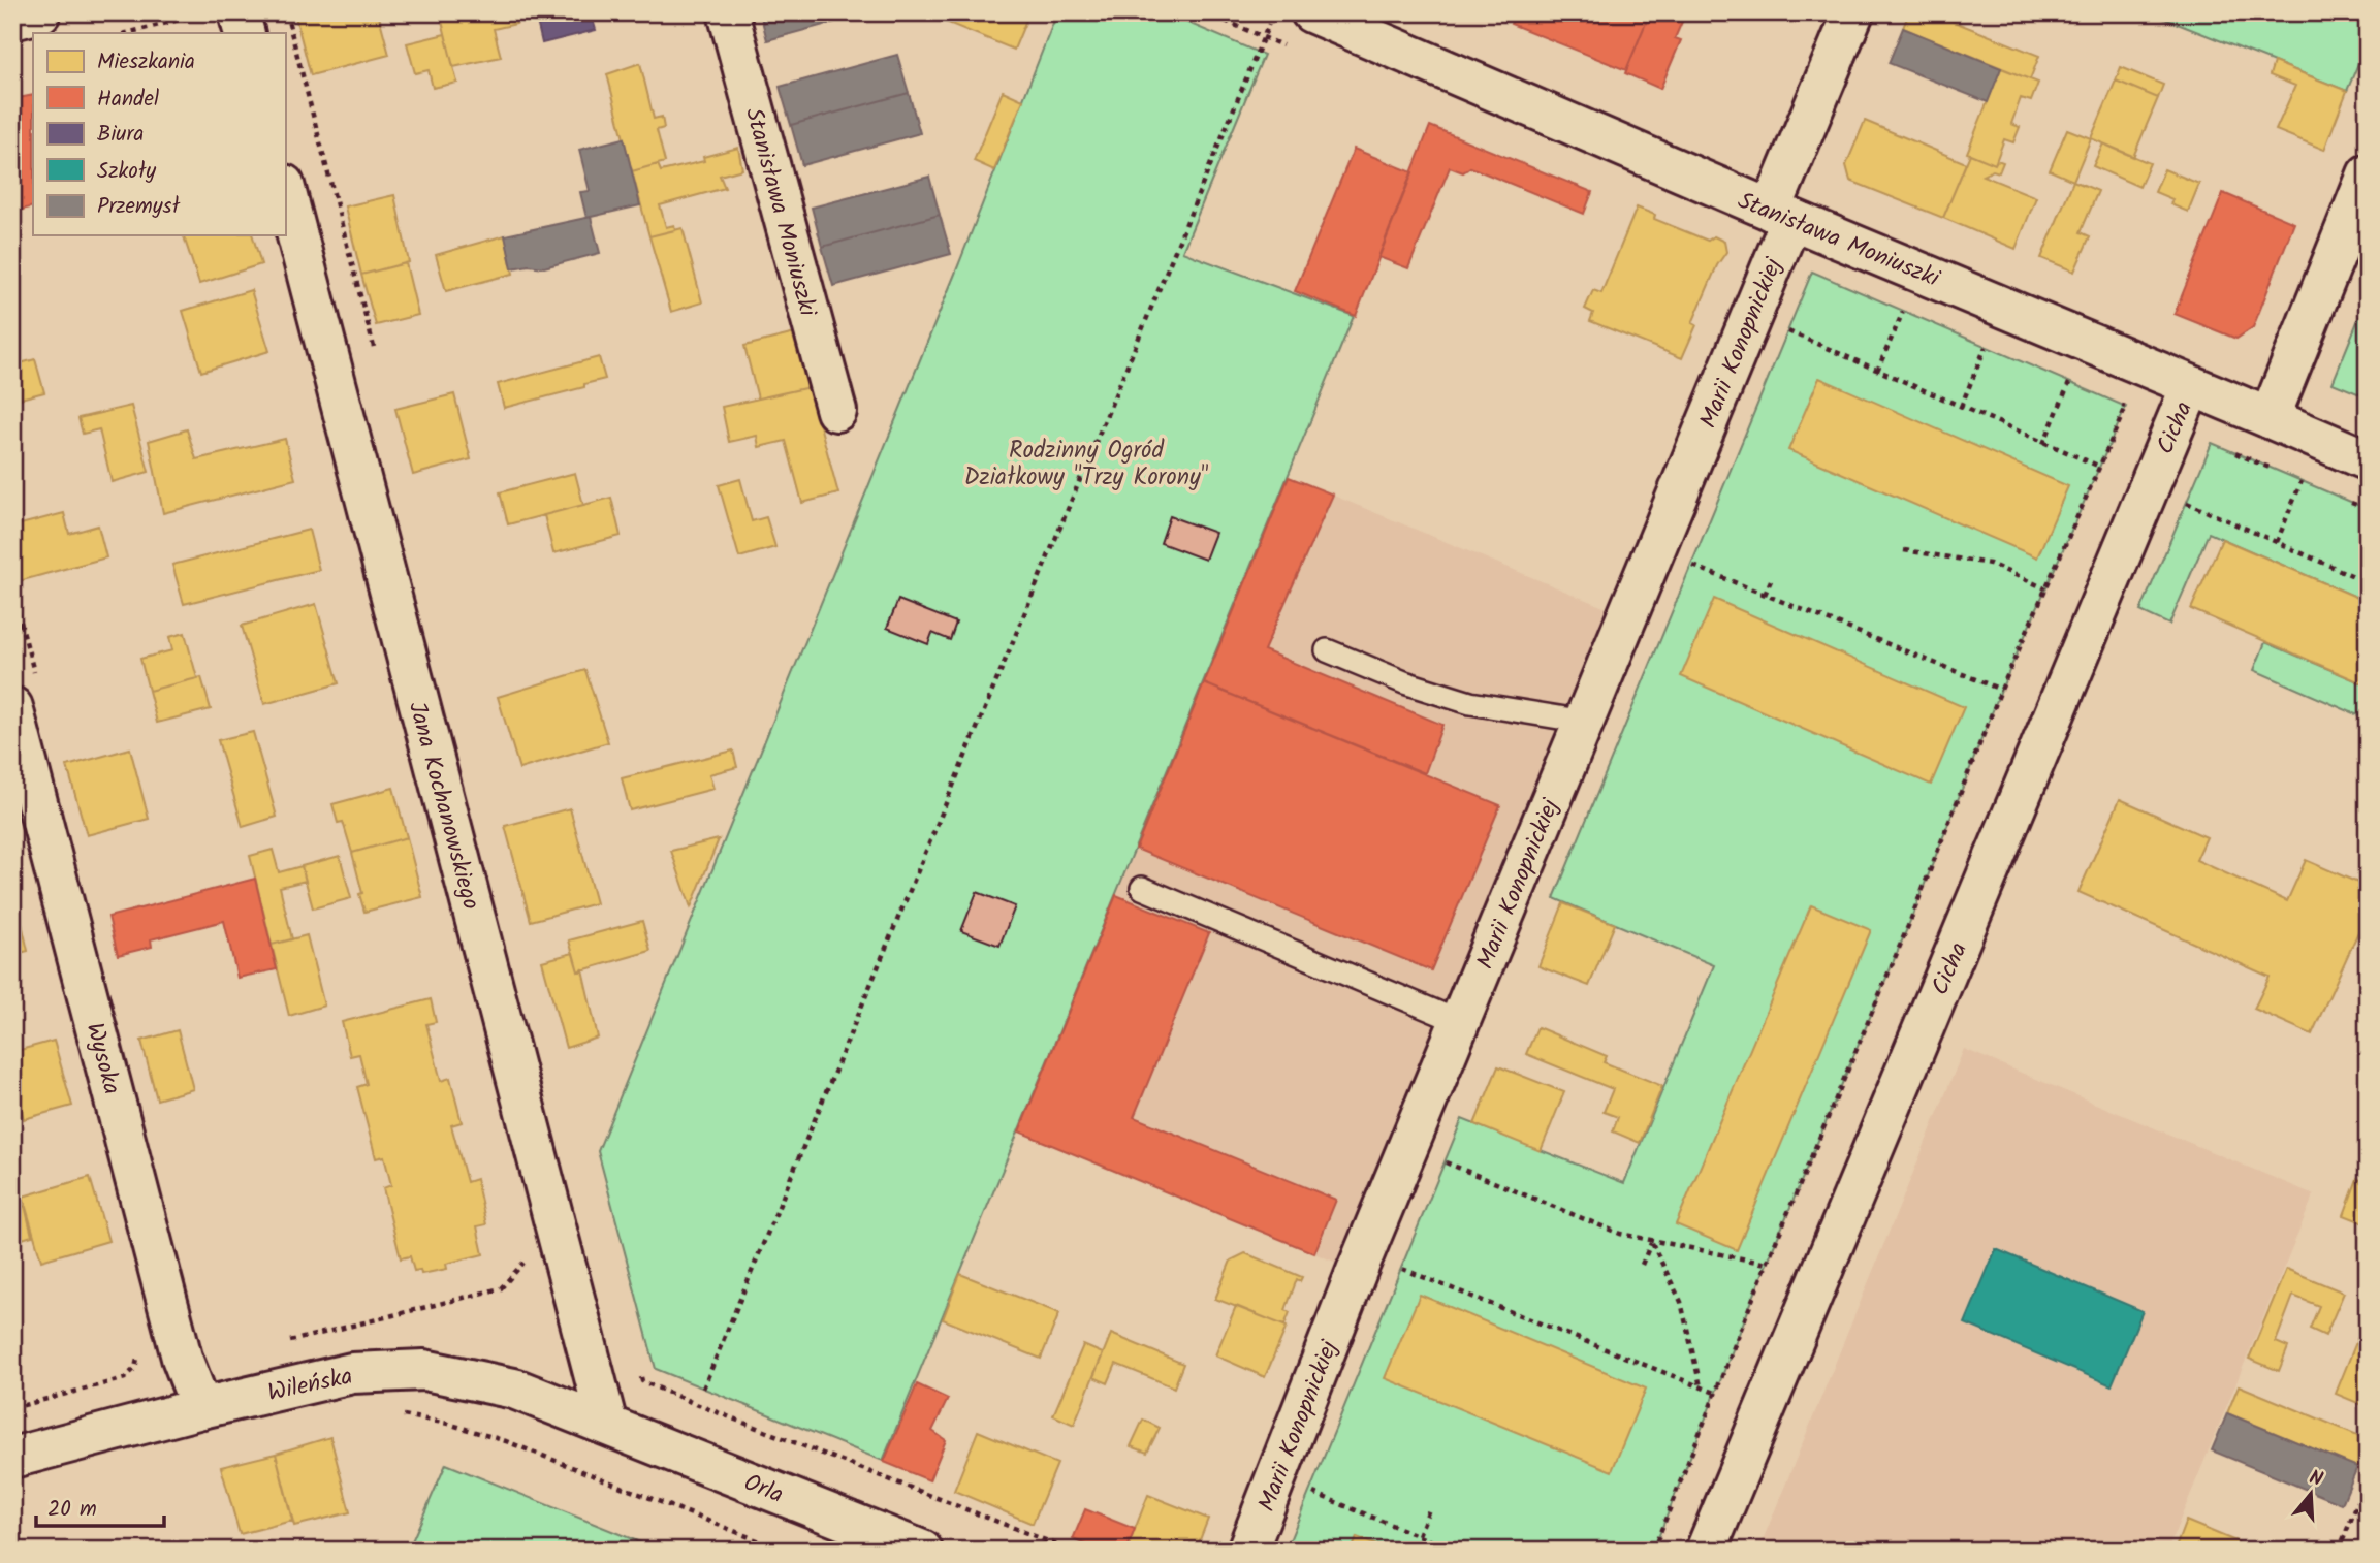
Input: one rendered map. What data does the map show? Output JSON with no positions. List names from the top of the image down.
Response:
{
  "streets": {
    "street": [
      "Stanisława Moniuszki",
      "Marii Konopnickiej",
      "Cicha",
      "Jana Kochanowskiego",
      "Wysoka",
      "Wileńska",
      "Orla"
    ]
  },
  "crossings": [
    ["Stanisława Moniuszki", "Marii Konopnickiej"],
    ["Stanisława Moniuszki", "Cicha"],
    ["Jana Kochanowskiego", "Wileńska"],
    ["Jana Kochanowskiego", "Orla"],
    ["Wysoka", "Wileńska"],
    ["Wileńska", "Orla"]
  ],
  "parks": ["Rodzinny Ogród Działkowy \"Trzy Korony\""],
  "legend": [
    "Mieszkania",
    "Handel",
    "Biura",
    "Szkoły",
    "Przemysł"
  ],
  "scale_bar": "20 m",
  "north": "top"
}
